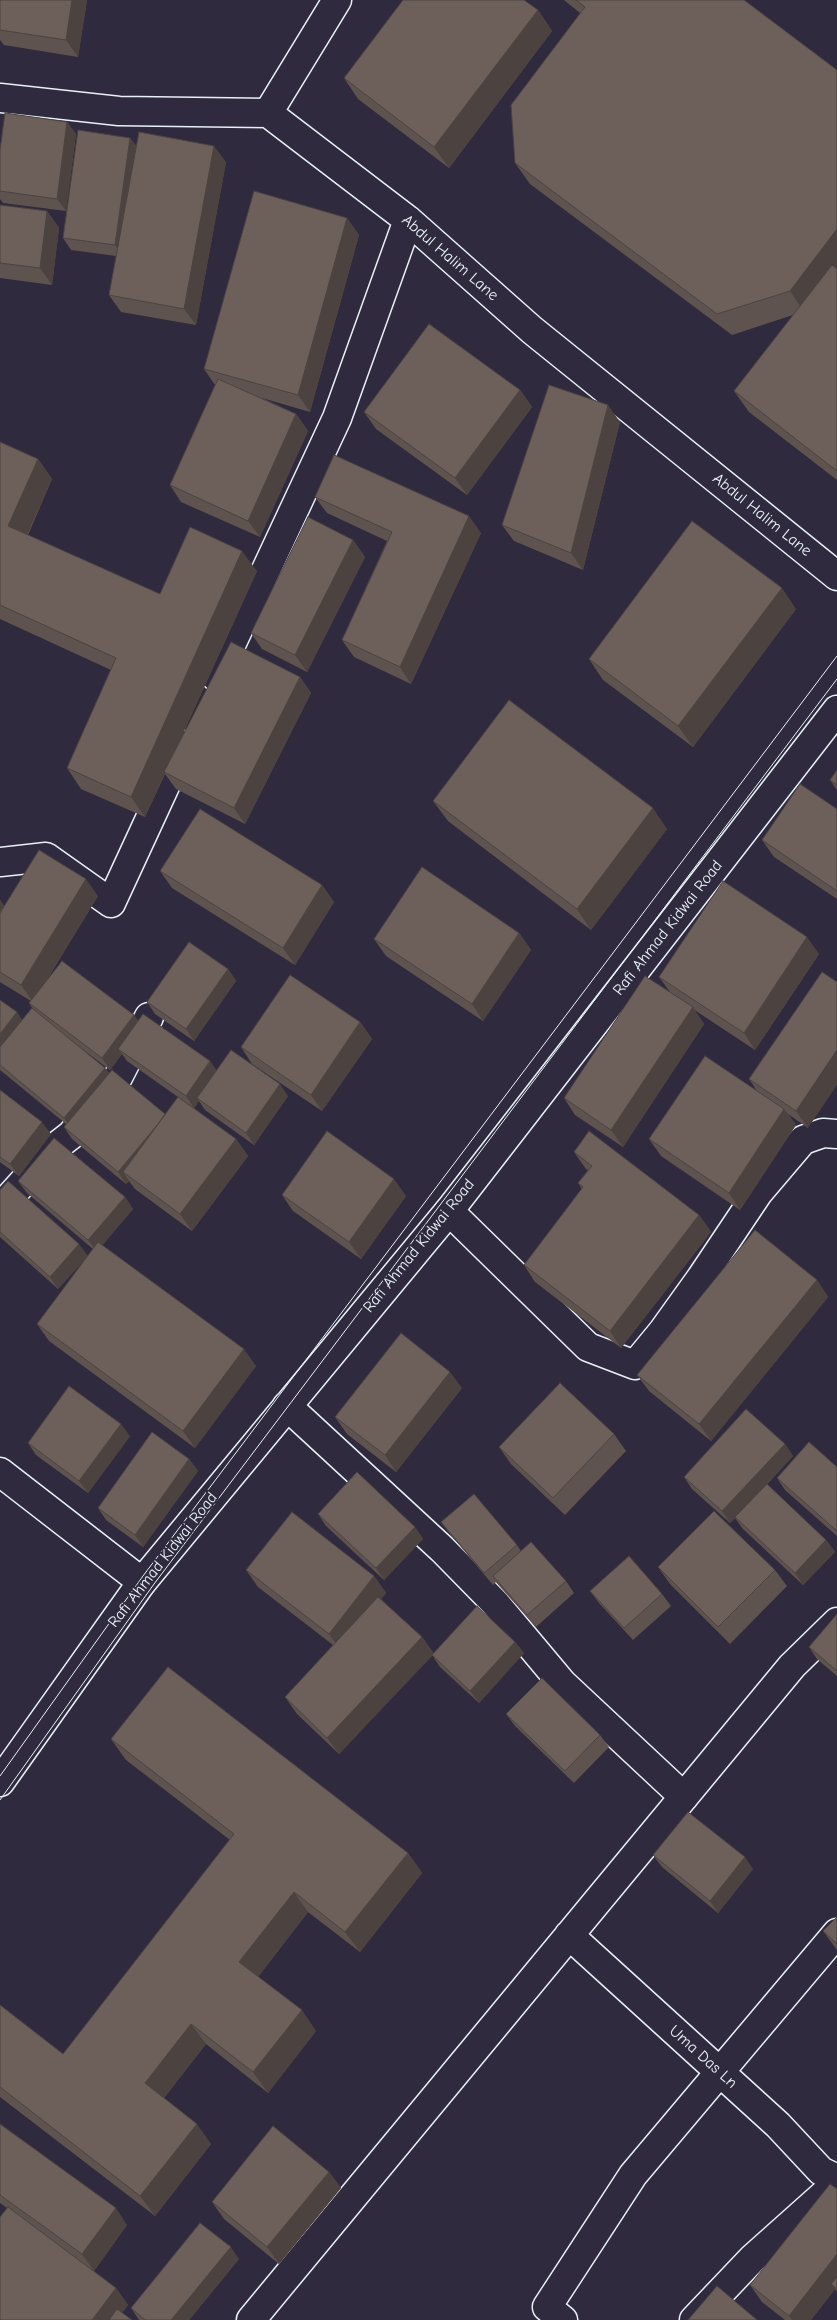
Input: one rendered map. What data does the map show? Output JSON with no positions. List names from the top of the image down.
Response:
{
  "streets": {
    "street": ["Abdul Halim Lane", "Rafi Ahmad Kidwai Road", "Uma Das Ln"]
  }
}
